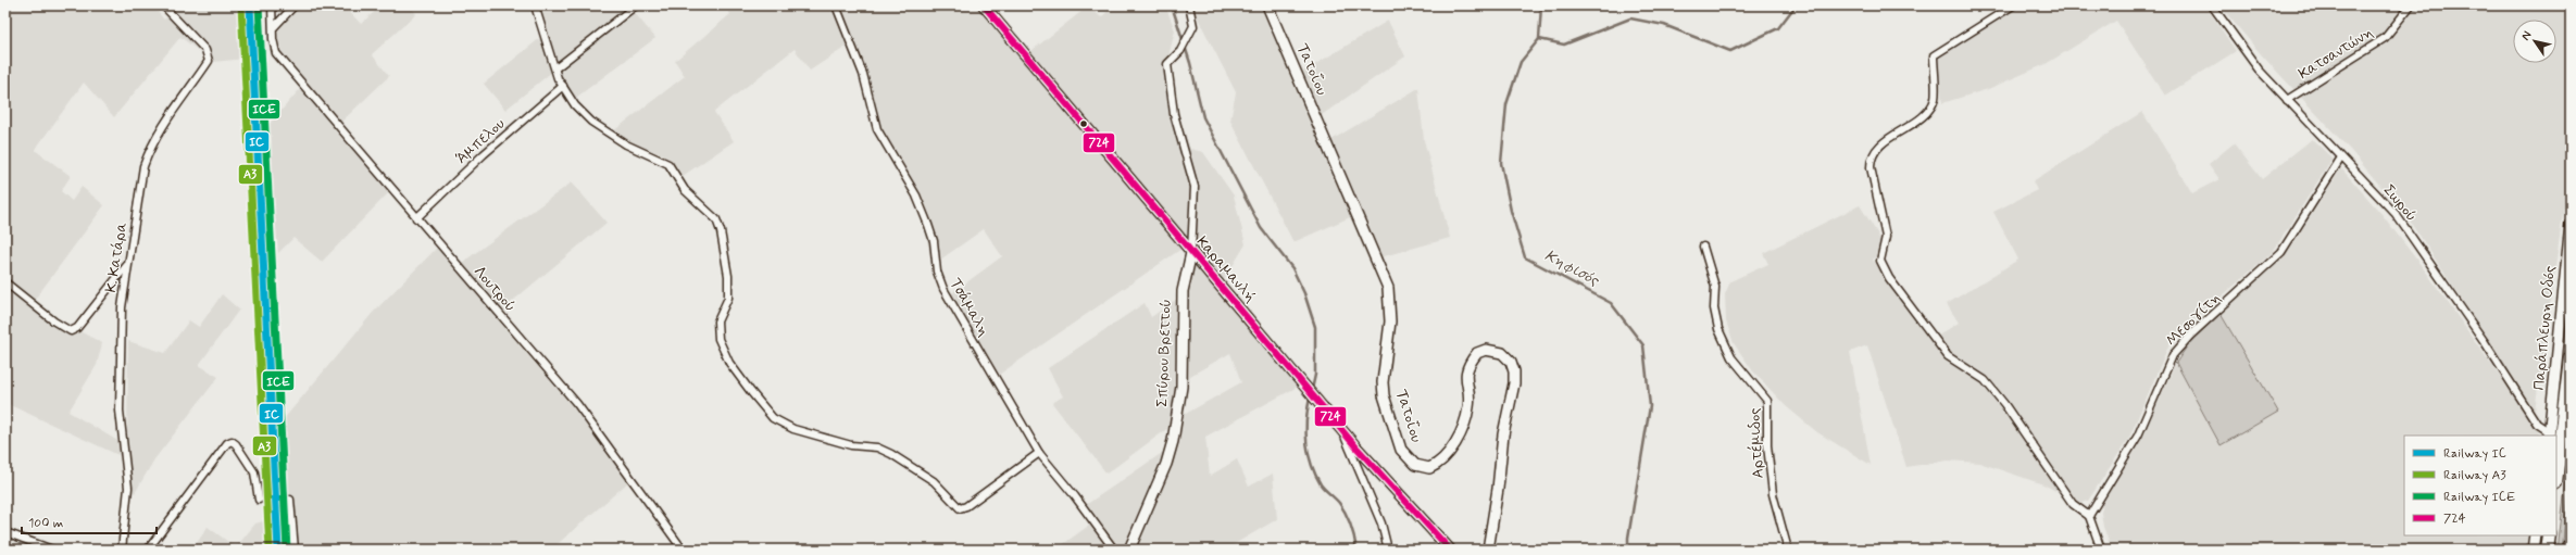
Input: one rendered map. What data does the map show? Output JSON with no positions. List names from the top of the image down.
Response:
{
  "streets": {
    "street": [
      "Κατσαντώνη",
      "Τατοΐου",
      "Άμπελου",
      "Σωρού",
      "Κ. Κατάρα",
      "Καραμανλή",
      "Λουτρού",
      "Τσάμαλη",
      "Μεσογίτη",
      "Παράπλευρη Οδός",
      "Σπύρου Βρεττού",
      "Αρτέμιδος"
    ]
  },
  "crossings": [
    ["Κατσαντώνη", "Σωρού"],
    ["Άμπελου", "Λουτρού"],
    ["Σωρού", "Μεσογίτη"],
    ["Σωρού", "Παράπλευρη Οδός"],
    ["Καραμανλή", "Σπύρου Βρεττού"]
  ],
  "water": ["Κηφισός"],
  "lines": [
    "rail line IC",
    "rail line A3",
    "rail line ICE",
    "transit line 724"
  ],
  "legend": [
    "Railway IC",
    "Railway A3",
    "Railway ICE",
    "724"
  ],
  "scale_bar": "100 m",
  "north": "top left"
}
